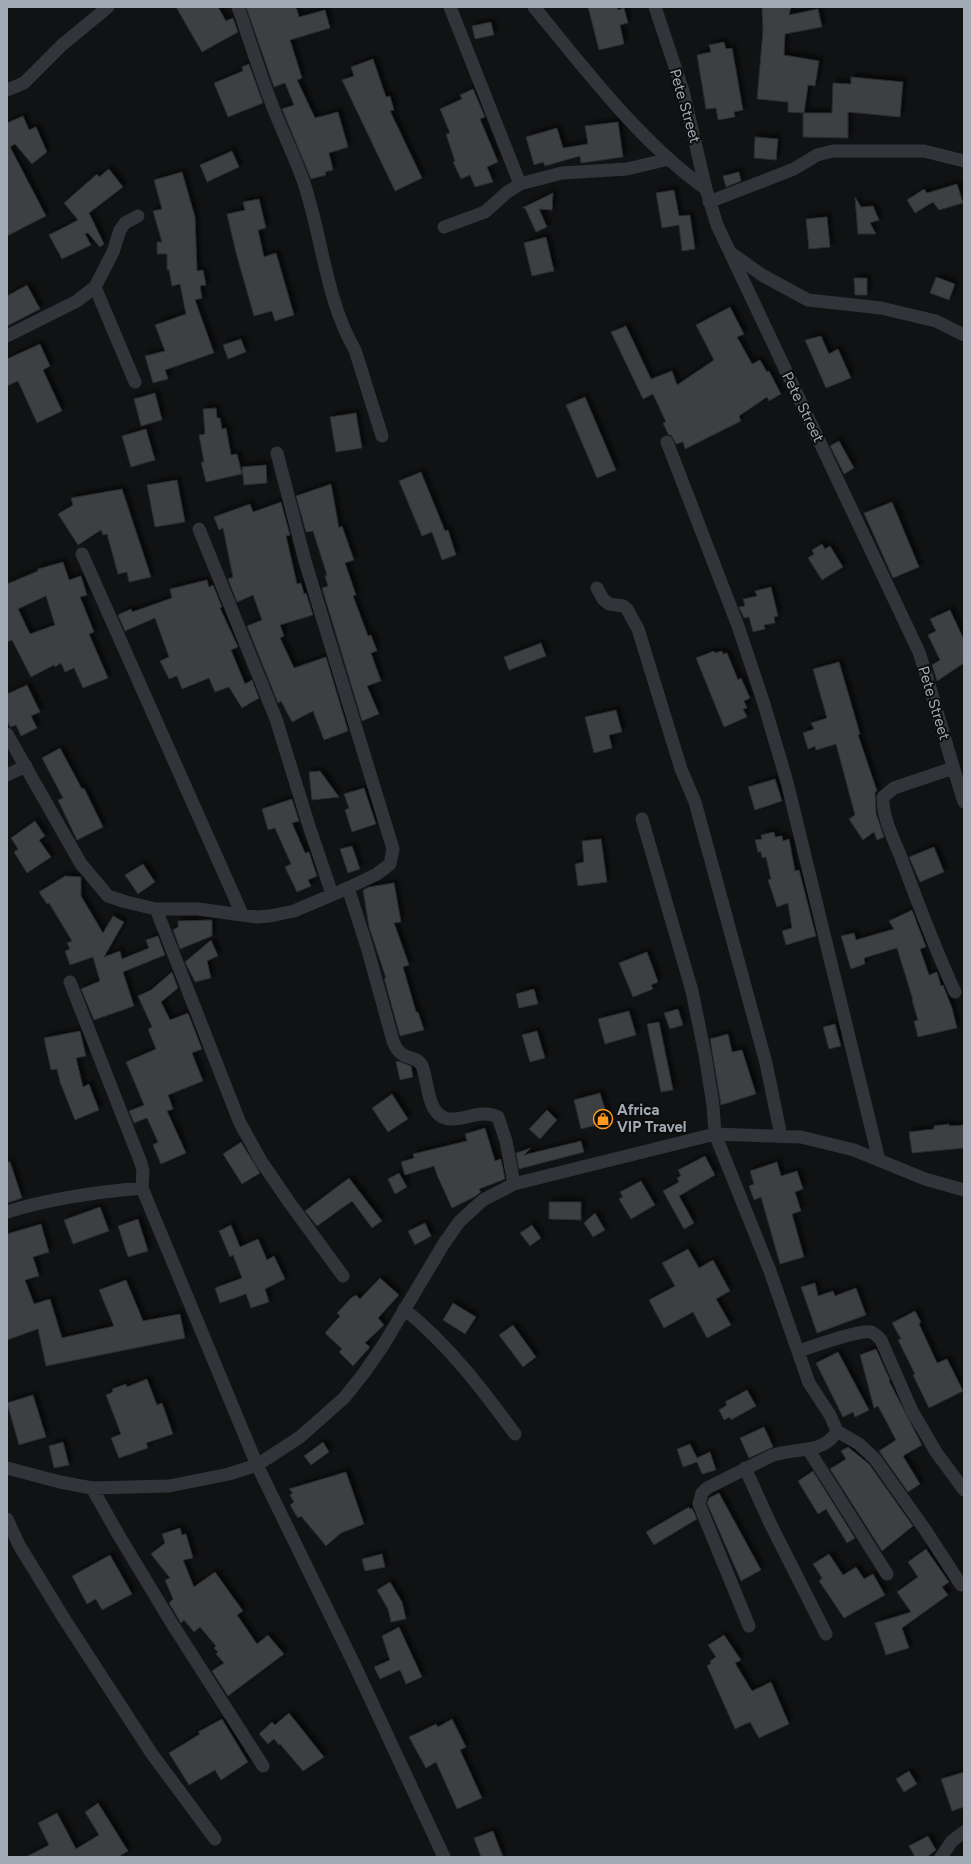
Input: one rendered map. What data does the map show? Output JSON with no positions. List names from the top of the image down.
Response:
{
  "streets": {
    "street": ["Pete Street"]
  },
  "places": {
    "shop": ["Africa VIP Travel"]
  }
}
